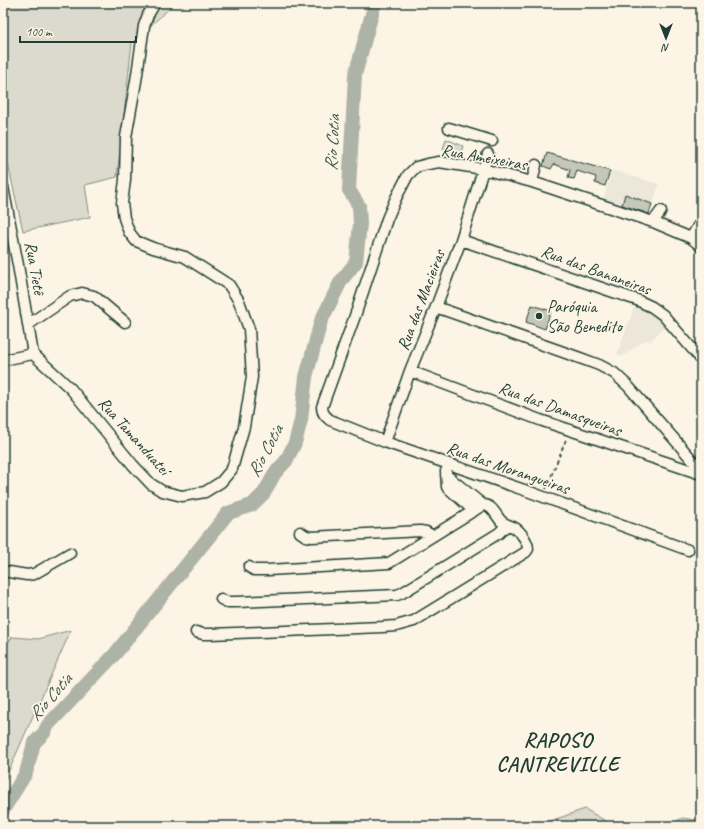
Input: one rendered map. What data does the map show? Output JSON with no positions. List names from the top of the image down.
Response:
{
  "streets": {
    "street": [
      "Rua Ameixeiras",
      "Rua Tietê",
      "Rua das Bananeiras",
      "Rua das Macieiras",
      "Rua das Damasqueiras",
      "Rua Tamanduateí",
      "Rua das Morangueiras"
    ]
  },
  "crossings": [
    ["Rua Ameixeiras", "Rua das Macieiras"],
    ["Rua Ameixeiras", "Rua das Morangueiras"],
    ["Rua Tietê", "Rua Tamanduateí"],
    ["Rua das Bananeiras", "Rua das Macieiras"],
    ["Rua das Macieiras", "Rua das Damasqueiras"],
    ["Rua das Macieiras", "Rua das Morangueiras"]
  ],
  "districts": ["RAPOSO CANTREVILLE"],
  "water": ["Rio Cotia"],
  "places": ["Paróquia São Benedito"],
  "scale_bar": "100 m",
  "north": "bottom"
}
